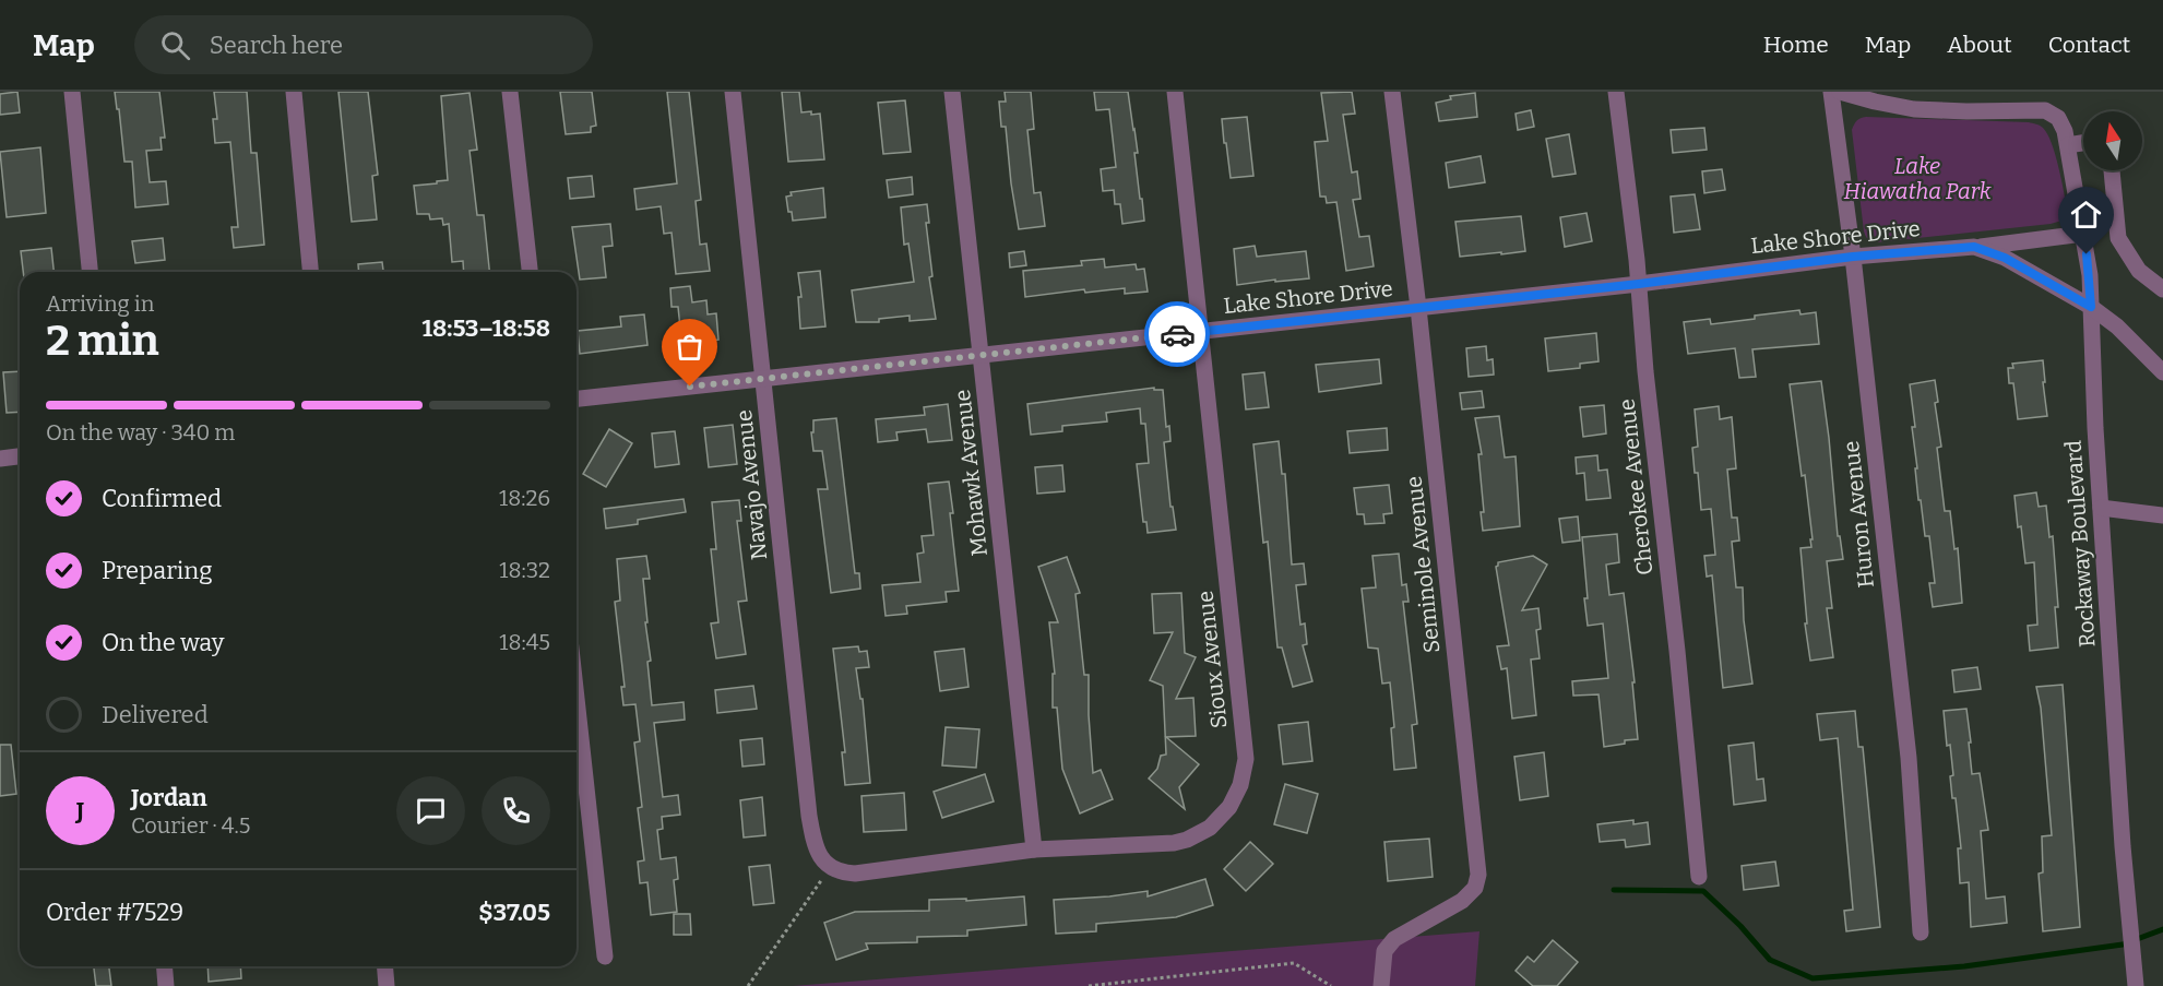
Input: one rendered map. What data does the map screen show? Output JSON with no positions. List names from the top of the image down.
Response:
{
  "streets": {
    "street": [
      "Lake Shore Drive",
      "Mohawk Avenue",
      "Navajo Avenue",
      "Cherokee Avenue",
      "Huron Avenue",
      "Rockaway Boulevard",
      "Seminole Avenue",
      "Sioux Avenue"
    ]
  },
  "crossings": [
    ["Lake Shore Drive", "Mohawk Avenue"],
    ["Lake Shore Drive", "Navajo Avenue"],
    ["Lake Shore Drive", "Cherokee Avenue"],
    ["Lake Shore Drive", "Huron Avenue"],
    ["Lake Shore Drive", "Rockaway Boulevard"],
    ["Lake Shore Drive", "Seminole Avenue"],
    ["Lake Shore Drive", "Sioux Avenue"],
    ["Mohawk Avenue", "Sioux Avenue"],
    ["Navajo Avenue", "Sioux Avenue"]
  ],
  "parks": ["Lake Hiawatha Park"],
  "north": "top",
  "page": {
    "header": "Map",
    "search": "Search here",
    "nav": [
      "Home",
      "Map",
      "About",
      "Contact"
    ],
    "heading": ["2 min", "Arriving in", "18:53–18:58"],
    "panel": [
      "Jordan",
      "Courier · 4.5",
      "Order #7529",
      "$37.05"
    ],
    "bar": "On the way · 340 m",
    "list": [
      ["Confirmed", "18:26"],
      ["Preparing", "18:32"],
      ["On the way", "18:45"],
      "Delivered"
    ],
    "round": "J"
  }
}
